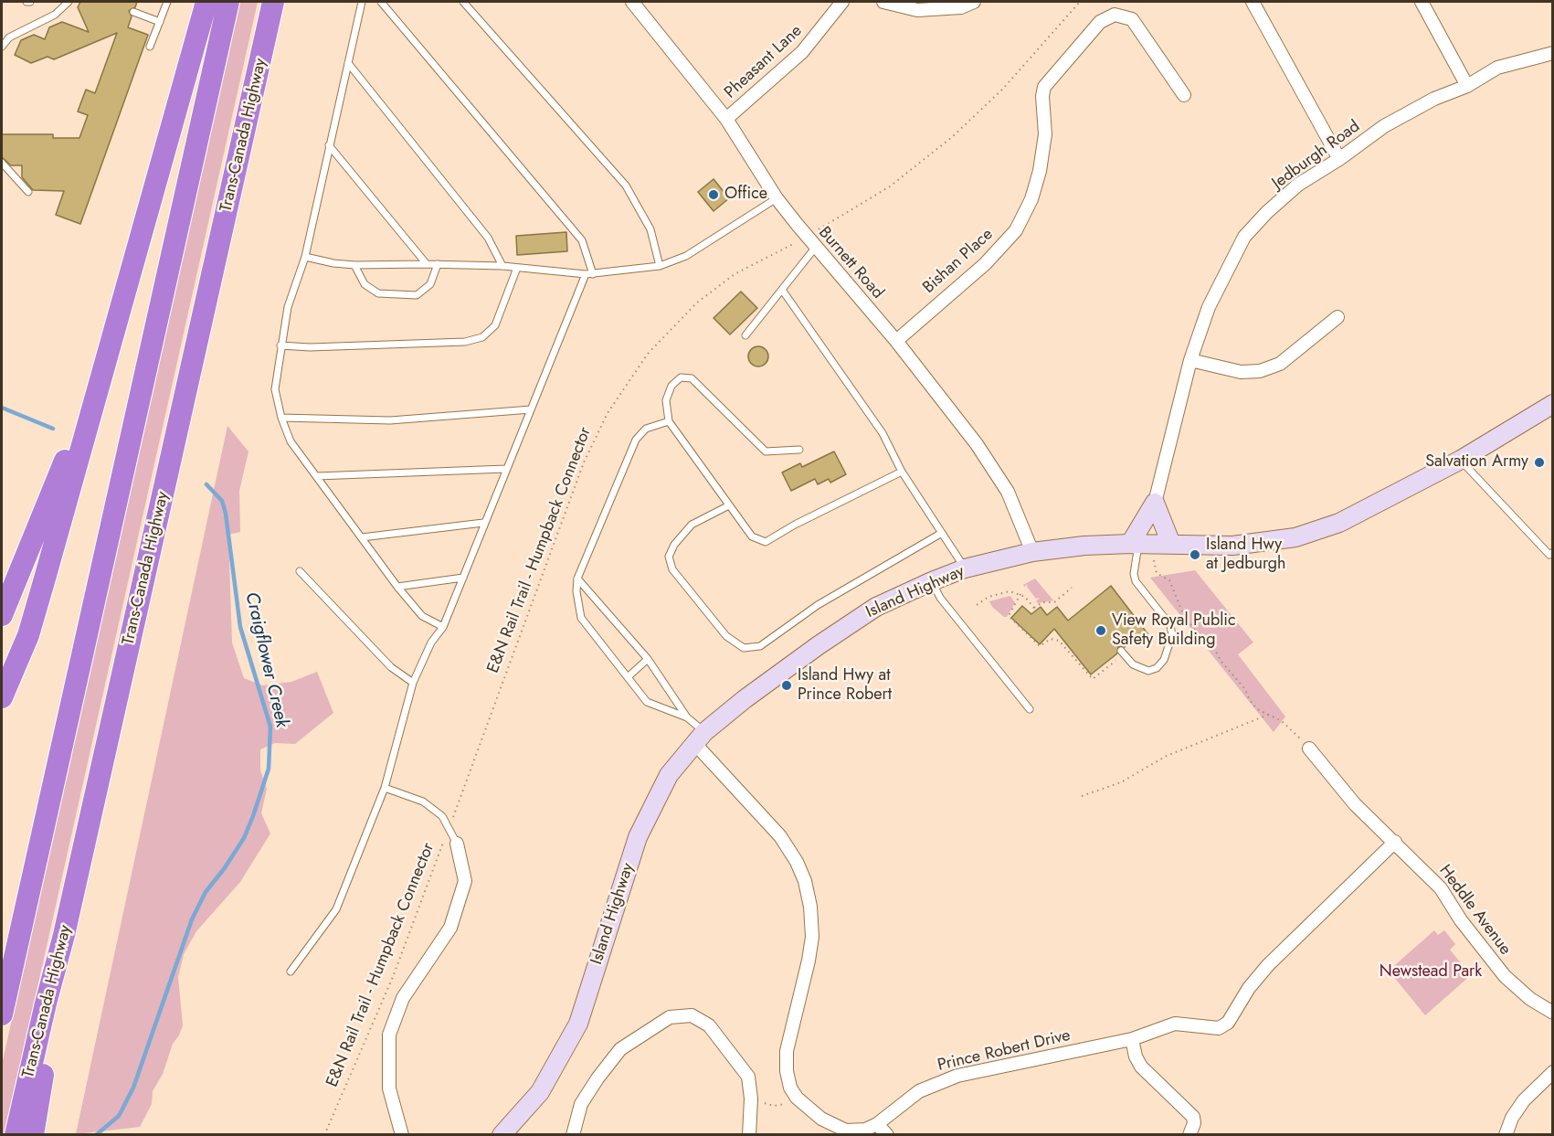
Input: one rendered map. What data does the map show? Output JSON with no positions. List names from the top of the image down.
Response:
{
  "streets": {
    "highway": ["Trans-Canada Highway"],
    "main road": ["Island Highway"],
    "street": [
      "Pheasant Lane",
      "Jedburgh Road",
      "Bishan Place",
      "Burnett Road",
      "Heddle Avenue",
      "Prince Robert Drive"
    ],
    "path": ["E&N Rail Trail - Humpback Connector"]
  },
  "crossings": [
    ["Pheasant Lane", "Burnett Road"],
    ["Bishan Place", "Burnett Road"],
    ["Burnett Road", "E&N Rail Trail - Humpback Connector"],
    ["Burnett Road", "Island Highway"],
    ["Heddle Avenue", "Prince Robert Drive"]
  ],
  "water": ["Craigflower Creek"],
  "parks": ["Newstead Park"],
  "places": [
    "Office",
    "Salvation Army",
    "Island Hwy at Jedburgh",
    "View Royal Public Safety Building",
    "Island Hwy at Prince Robert"
  ]
}
